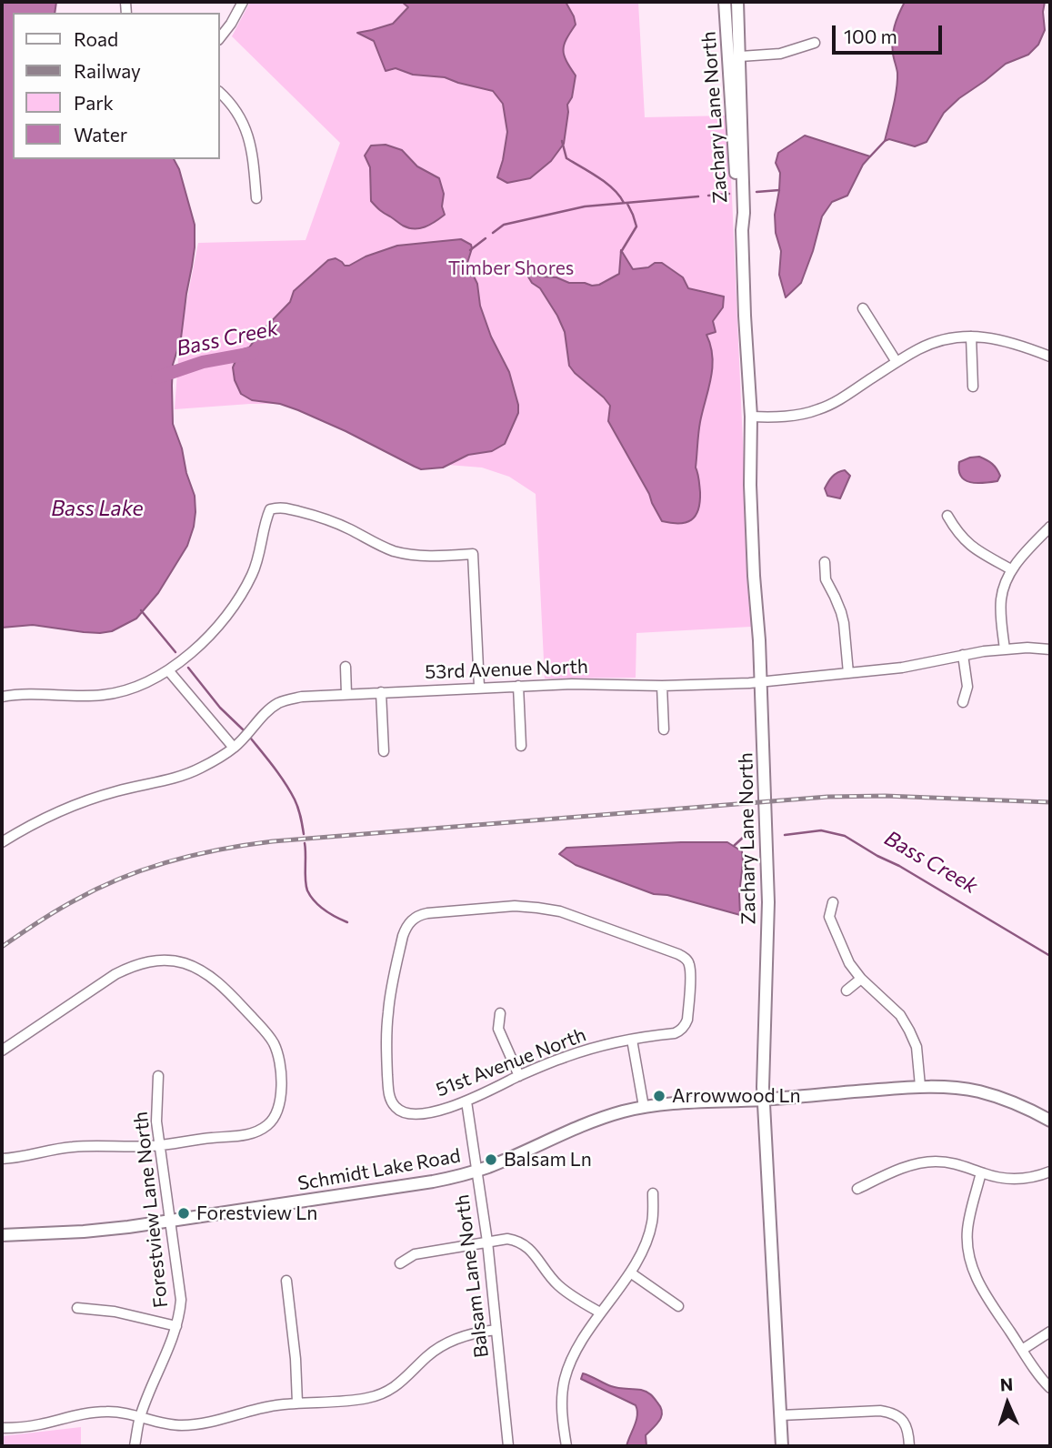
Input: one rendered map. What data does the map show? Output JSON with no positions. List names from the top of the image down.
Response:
{
  "streets": {
    "street": [
      "Zachary Lane North",
      "53rd Avenue North",
      "51st Avenue North",
      "Schmidt Lake Road",
      "Forestview Lane North",
      "Balsam Lane North"
    ]
  },
  "crossings": [
    ["Zachary Lane North", "53rd Avenue North"],
    ["Zachary Lane North", "Schmidt Lake Road"],
    ["51st Avenue North", "Balsam Lane North"],
    ["Schmidt Lake Road", "Forestview Lane North"],
    ["Schmidt Lake Road", "Balsam Lane North"]
  ],
  "water": ["Bass Creek", "Bass Lake"],
  "parks": ["Timber Shores"],
  "places": ["Arrowwood Ln", "Balsam Ln", "Forestview Ln"],
  "legend": [
    "Road",
    "Railway",
    "Park",
    "Water"
  ],
  "scale_bar": "100 m",
  "north": "top"
}
